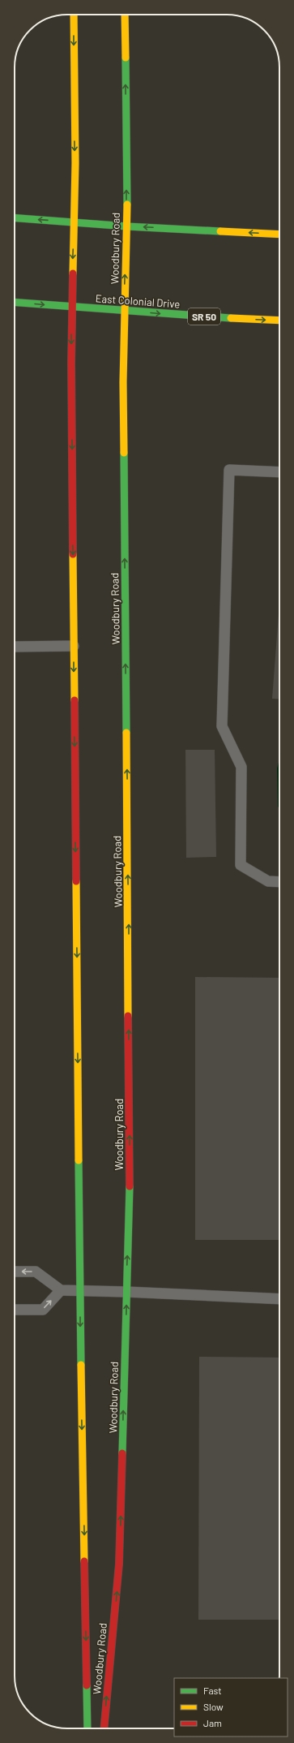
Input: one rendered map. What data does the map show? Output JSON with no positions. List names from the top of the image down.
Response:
{
  "streets": {
    "main road": ["Woodbury Road", "East Colonial Drive", "SR 50"]
  },
  "crossings": [
    ["Woodbury Road", "East Colonial Drive"]
  ],
  "one_way": ["East Colonial Drive"],
  "legend": ["Fast", "Slow", "Jam"]
}
